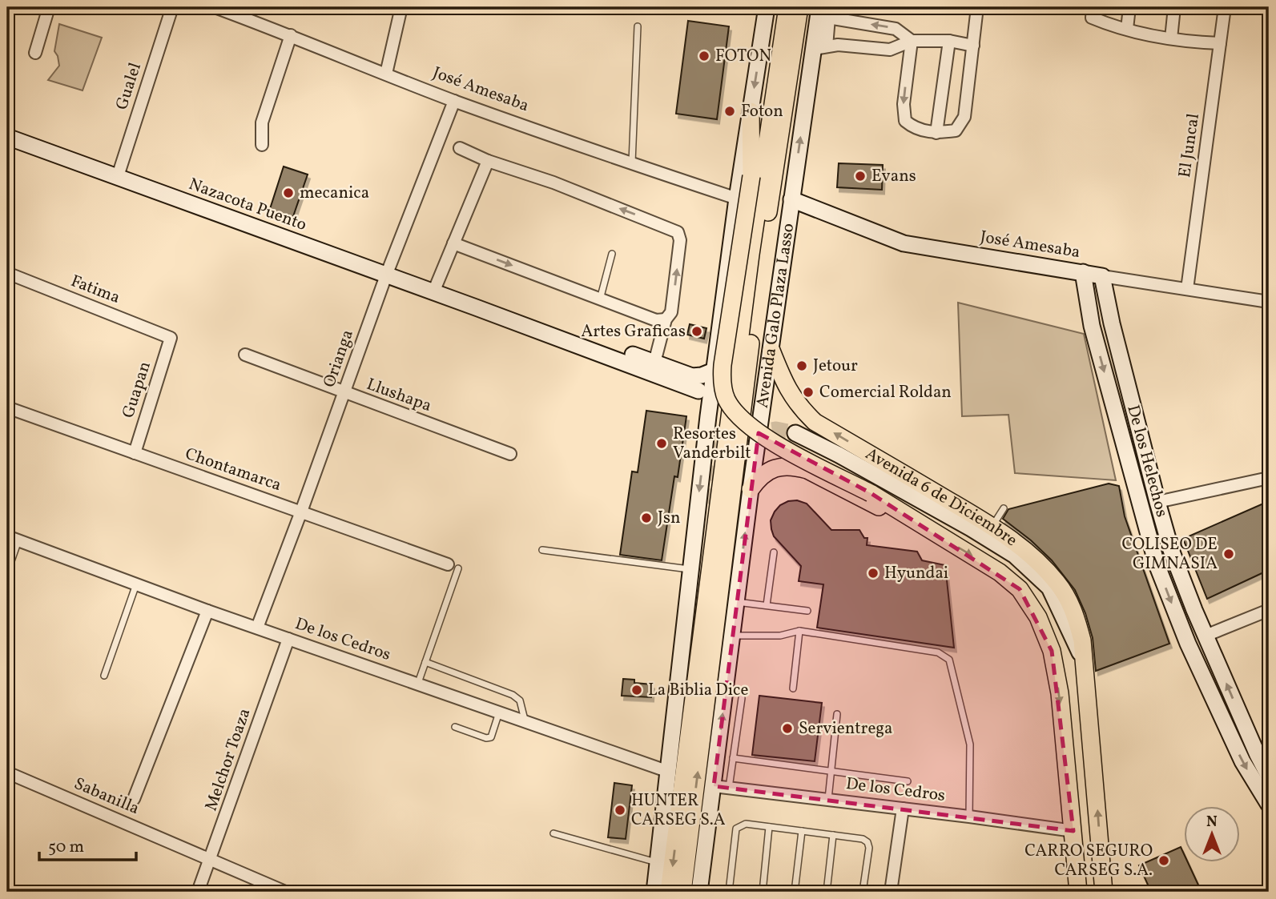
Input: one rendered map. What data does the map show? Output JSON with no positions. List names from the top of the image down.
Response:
{
  "streets": {
    "main road": [
      "José Amesaba",
      "Nazacota Puento",
      "Avenida Galo Plaza Lasso",
      "De los Helechos",
      "Avenida 6 de Diciembre"
    ],
    "street": [
      "Gualel",
      "El Juncal",
      "Fatima",
      "Orianga",
      "Guapan",
      "Llushapa",
      "Chontamarca",
      "De los Cedros",
      "Melchor Toaza",
      "Sabanilla"
    ]
  },
  "crossings": [
    ["Gualel", "Nazacota Puento"],
    ["José Amesaba", "El Juncal"],
    ["José Amesaba", "Avenida Galo Plaza Lasso"],
    ["José Amesaba", "Orianga"],
    ["José Amesaba", "De los Helechos"],
    ["Nazacota Puento", "Orianga"],
    ["Fatima", "Guapan"],
    ["Avenida Galo Plaza Lasso", "Avenida 6 de Diciembre"],
    ["Avenida Galo Plaza Lasso", "De los Cedros"],
    ["Orianga", "Llushapa"],
    ["Orianga", "Chontamarca"],
    ["Orianga", "De los Cedros"],
    ["Guapan", "Chontamarca"],
    ["Avenida 6 de Diciembre", "De los Cedros"],
    ["De los Cedros", "Melchor Toaza"],
    ["Melchor Toaza", "Sabanilla"]
  ],
  "places": [
    "FOTON",
    "Foton",
    "Evans",
    "mecanica",
    "Artes Graficas",
    "Jetour",
    "Comercial Roldan",
    "Resortes Vanderbilt",
    "Jsn",
    "COLISEO DE GIMNASIA",
    "Hyundai",
    "La Biblia Dice",
    "Servientrega",
    "HUNTER CARSEG S.A",
    "CARRO SEGURO CARSEG S.A."
  ],
  "scale_bar": "50 m",
  "north": "top"
}
